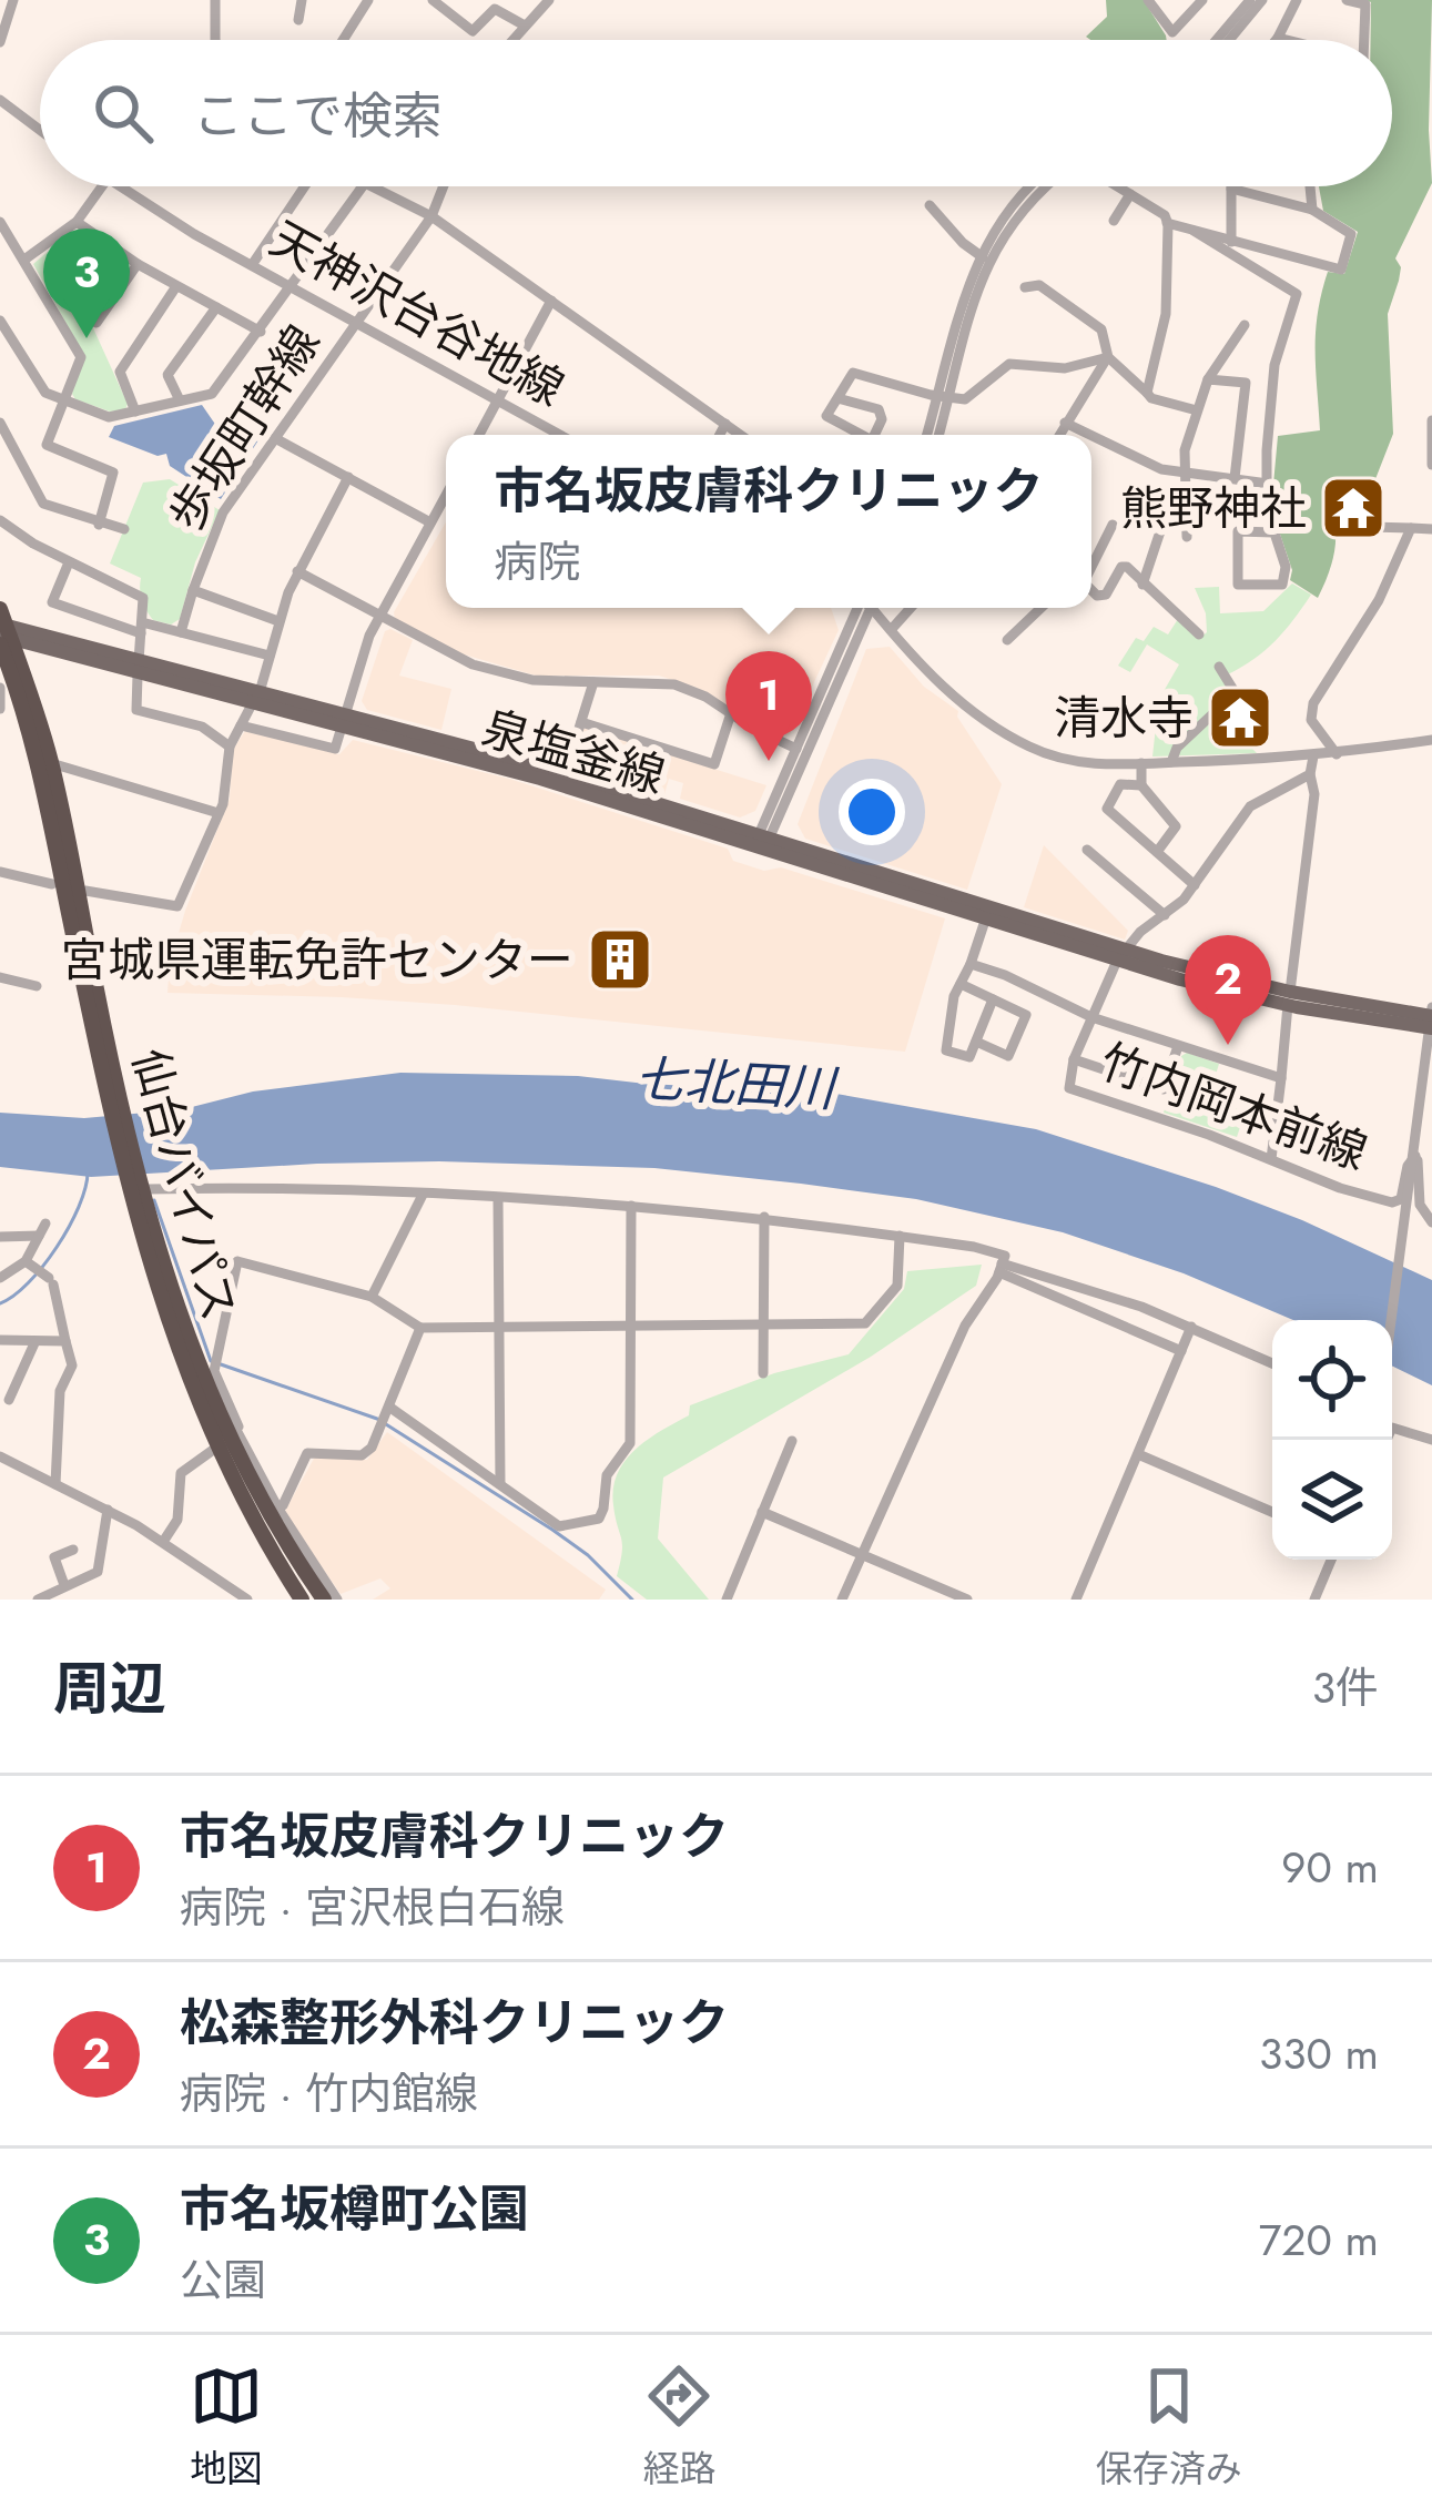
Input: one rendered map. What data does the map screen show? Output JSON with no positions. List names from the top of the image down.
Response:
{
  "streets": {
    "highway": ["仙台バイパス"],
    "main road": ["泉塩釜線"],
    "street": ["天神沢台谷地線", "歩坂町幹線", "竹内岡本前線"]
  },
  "crossings": [
    ["天神沢台谷地線", "歩坂町幹線"],
    ["泉塩釜線", "竹内岡本前線"]
  ],
  "water": ["七北田川"],
  "places": {
    "temple": ["熊野神社", "清水寺"],
    "building": ["宮城県運転免許センター"]
  },
  "page": {
    "search": "ここで検索",
    "pins": ["3", "1", "2"],
    "popup": ["市名坂皮膚科クリニック", "病院"],
    "heading": ["周辺", "3件"],
    "list": [
      {
        "mark": "1",
        "name": "市名坂皮膚科クリニック",
        "note": "病院 · 宮沢根白石線",
        "value": "90 m"
      },
      {
        "mark": "2",
        "name": "松森整形外科クリニック",
        "note": "病院 · 竹内館線",
        "value": "330 m"
      },
      {
        "mark": "3",
        "name": "市名坂樽町公園",
        "note": "公園",
        "value": "720 m"
      }
    ],
    "nav": ["地図", "経路", "保存済み"]
  }
}
